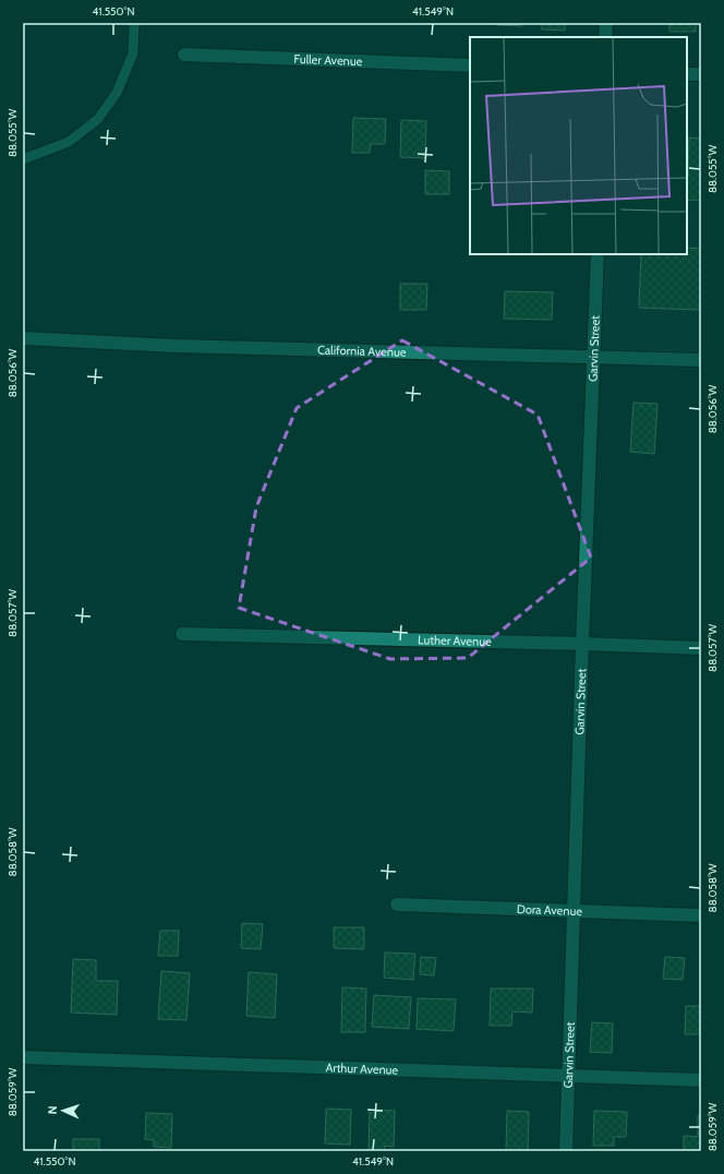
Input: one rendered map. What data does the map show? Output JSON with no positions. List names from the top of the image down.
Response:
{
  "streets": {
    "street": [
      "Fuller Avenue",
      "Garvin Street",
      "California Avenue",
      "Luther Avenue",
      "Dora Avenue",
      "Arthur Avenue"
    ]
  },
  "crossings": [
    ["Garvin Street", "California Avenue"],
    ["Garvin Street", "Luther Avenue"],
    ["Garvin Street", "Dora Avenue"],
    ["Garvin Street", "Arthur Avenue"]
  ],
  "north": "left",
  "coordinates": [
    "41.550°N",
    "41.549°N",
    "88.055°W",
    "88.056°W",
    "88.057°W",
    "88.058°W",
    "88.059°W"
  ]
}
